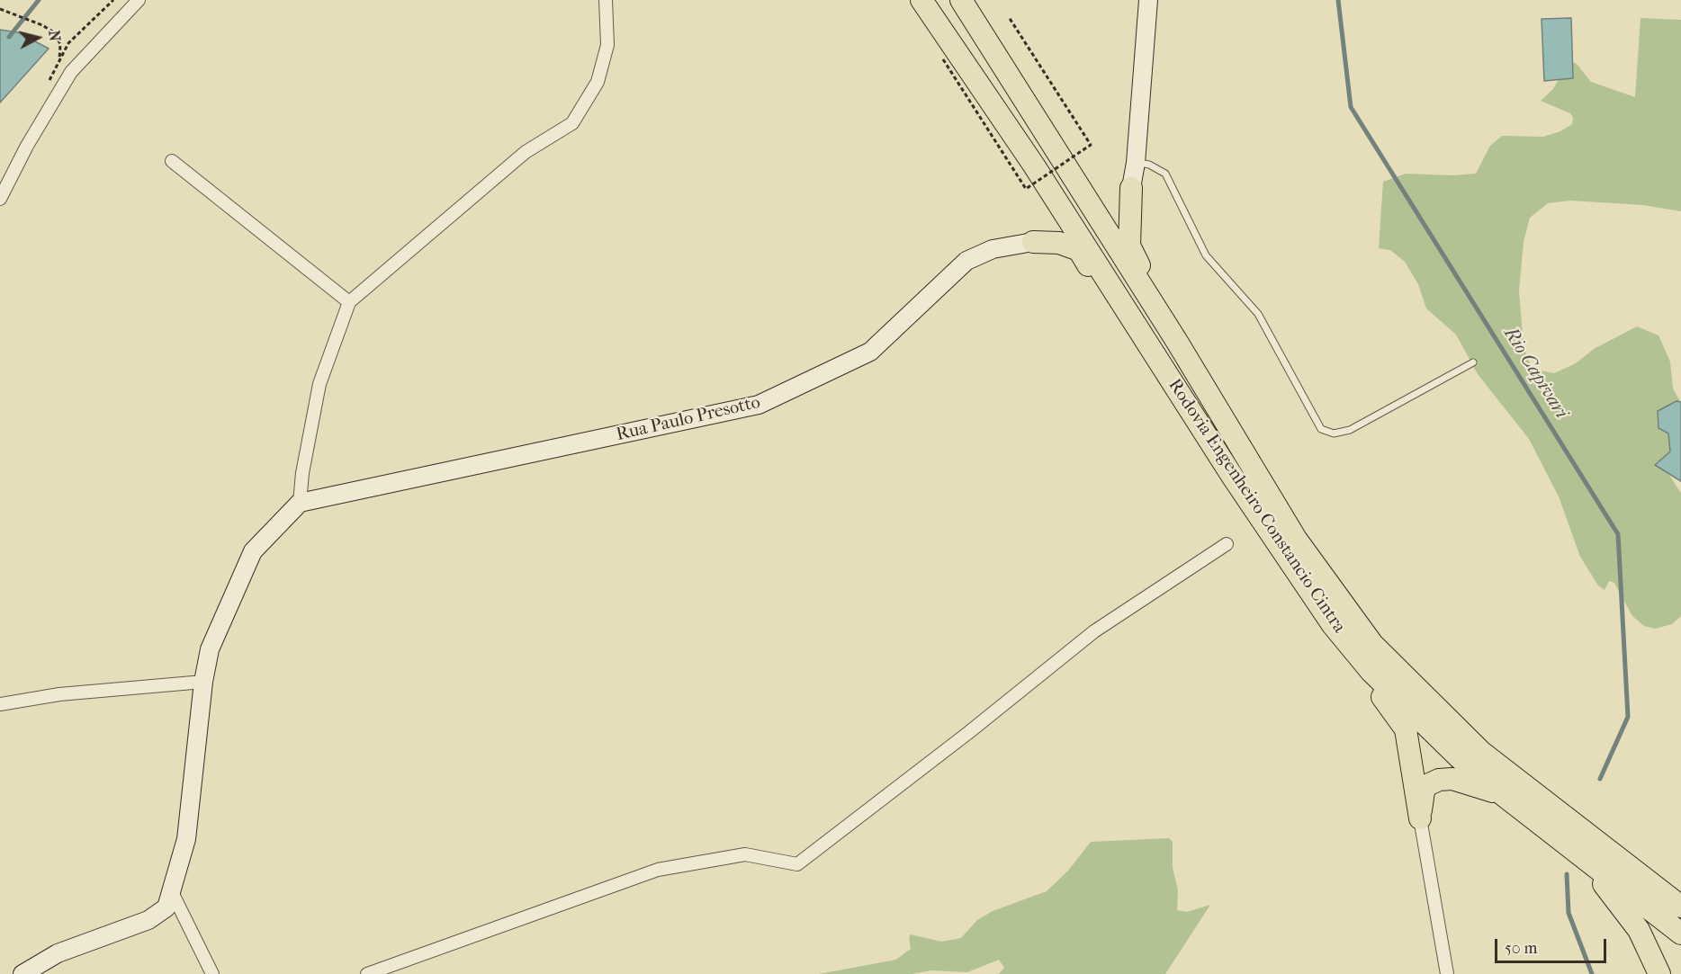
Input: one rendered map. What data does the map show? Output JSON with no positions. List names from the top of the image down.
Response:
{
  "streets": {
    "highway": ["Rodovia Engenheiro Constancio Cintra"],
    "street": ["Rua Paulo Presotto"]
  },
  "water": ["Rio Capivari"],
  "scale_bar": "50 m",
  "north": "right"
}
